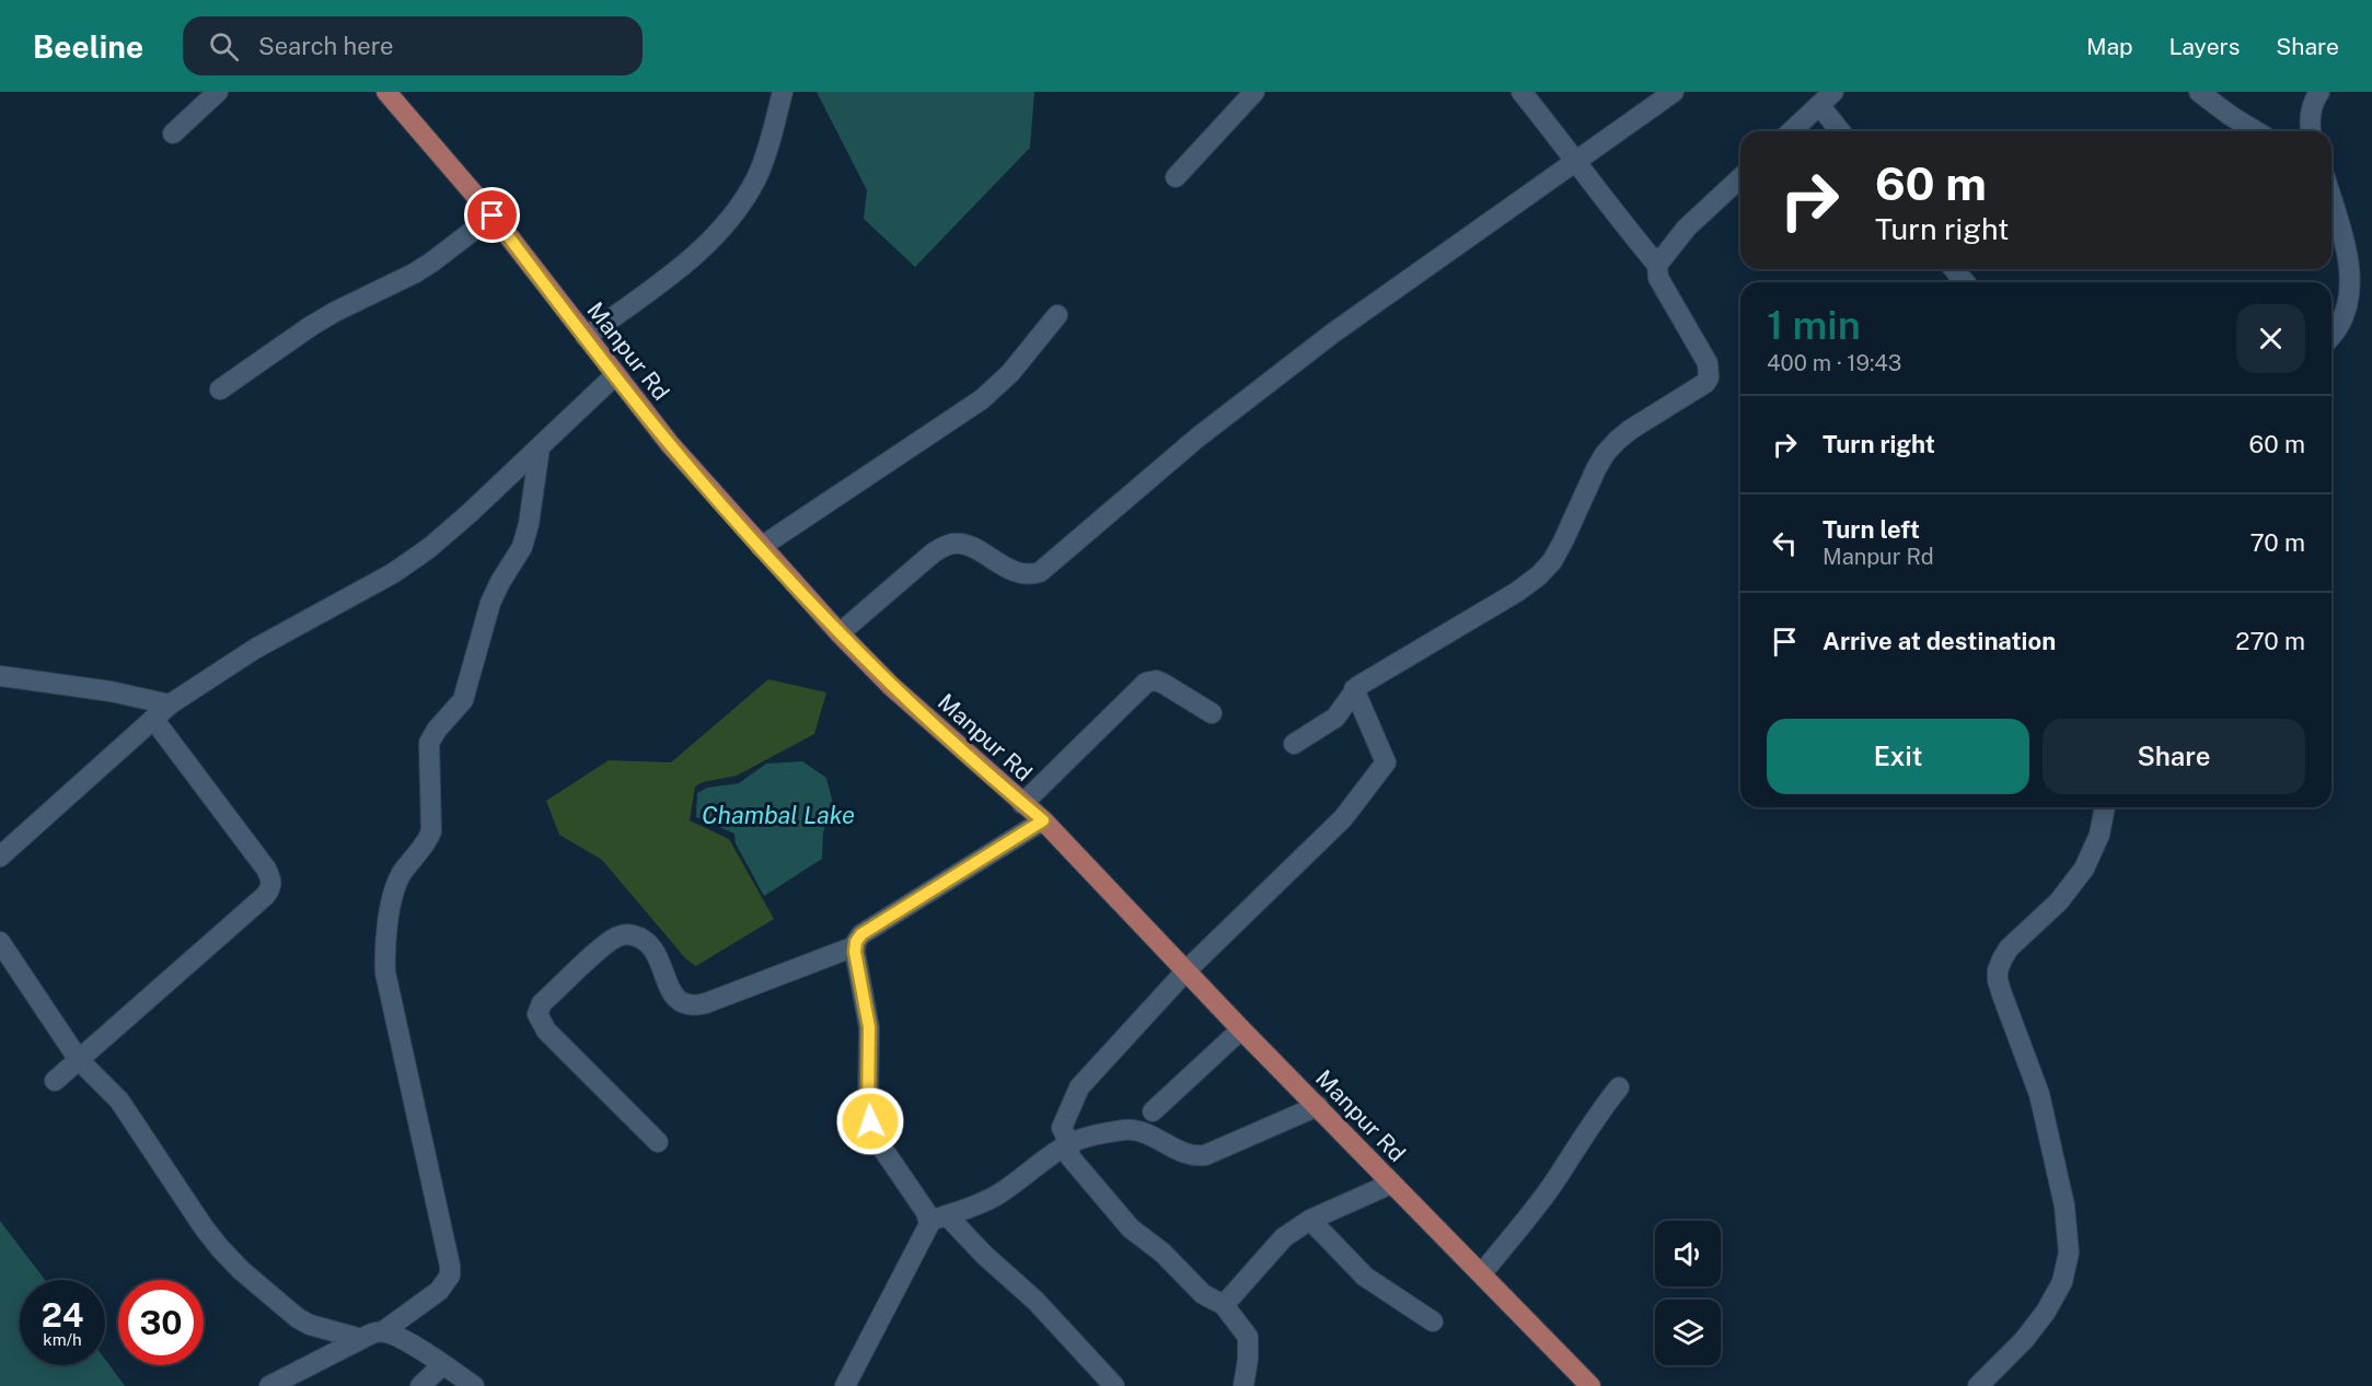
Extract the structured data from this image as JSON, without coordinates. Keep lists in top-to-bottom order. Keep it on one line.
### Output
{"streets":{"main road":["Manpur Rd"]},"water":["Chambal Lake"],"page":{"header":"Beeline","search":"Search here","nav":["Map","Layers","Share"],"turn":["60 m","Turn right"],"heading":["1 min","400 m · 19:43"],"list":[{"name":"Turn right","value":"60 m"},{"name":"Turn left","note":"Manpur Rd","value":"70 m"},{"name":"Arrive at destination","value":"270 m"}],"buttons":["Exit","Share"],"speed":"24 km/h","limit":"30"}}
